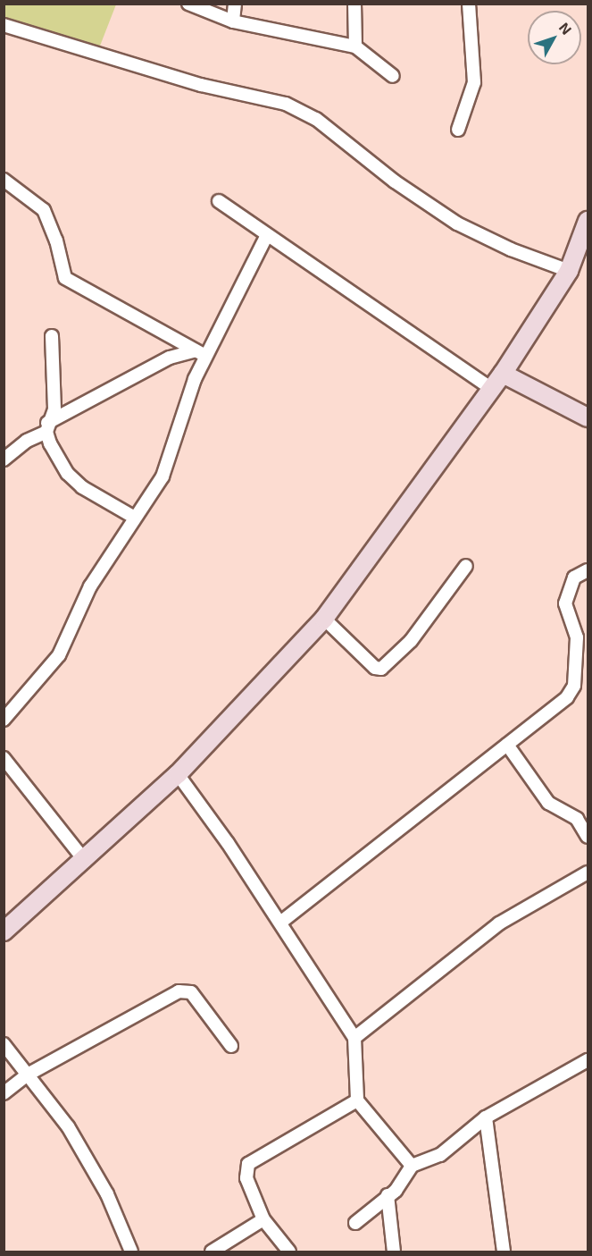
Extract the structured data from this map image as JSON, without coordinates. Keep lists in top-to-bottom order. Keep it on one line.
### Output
{"north":"top right"}
